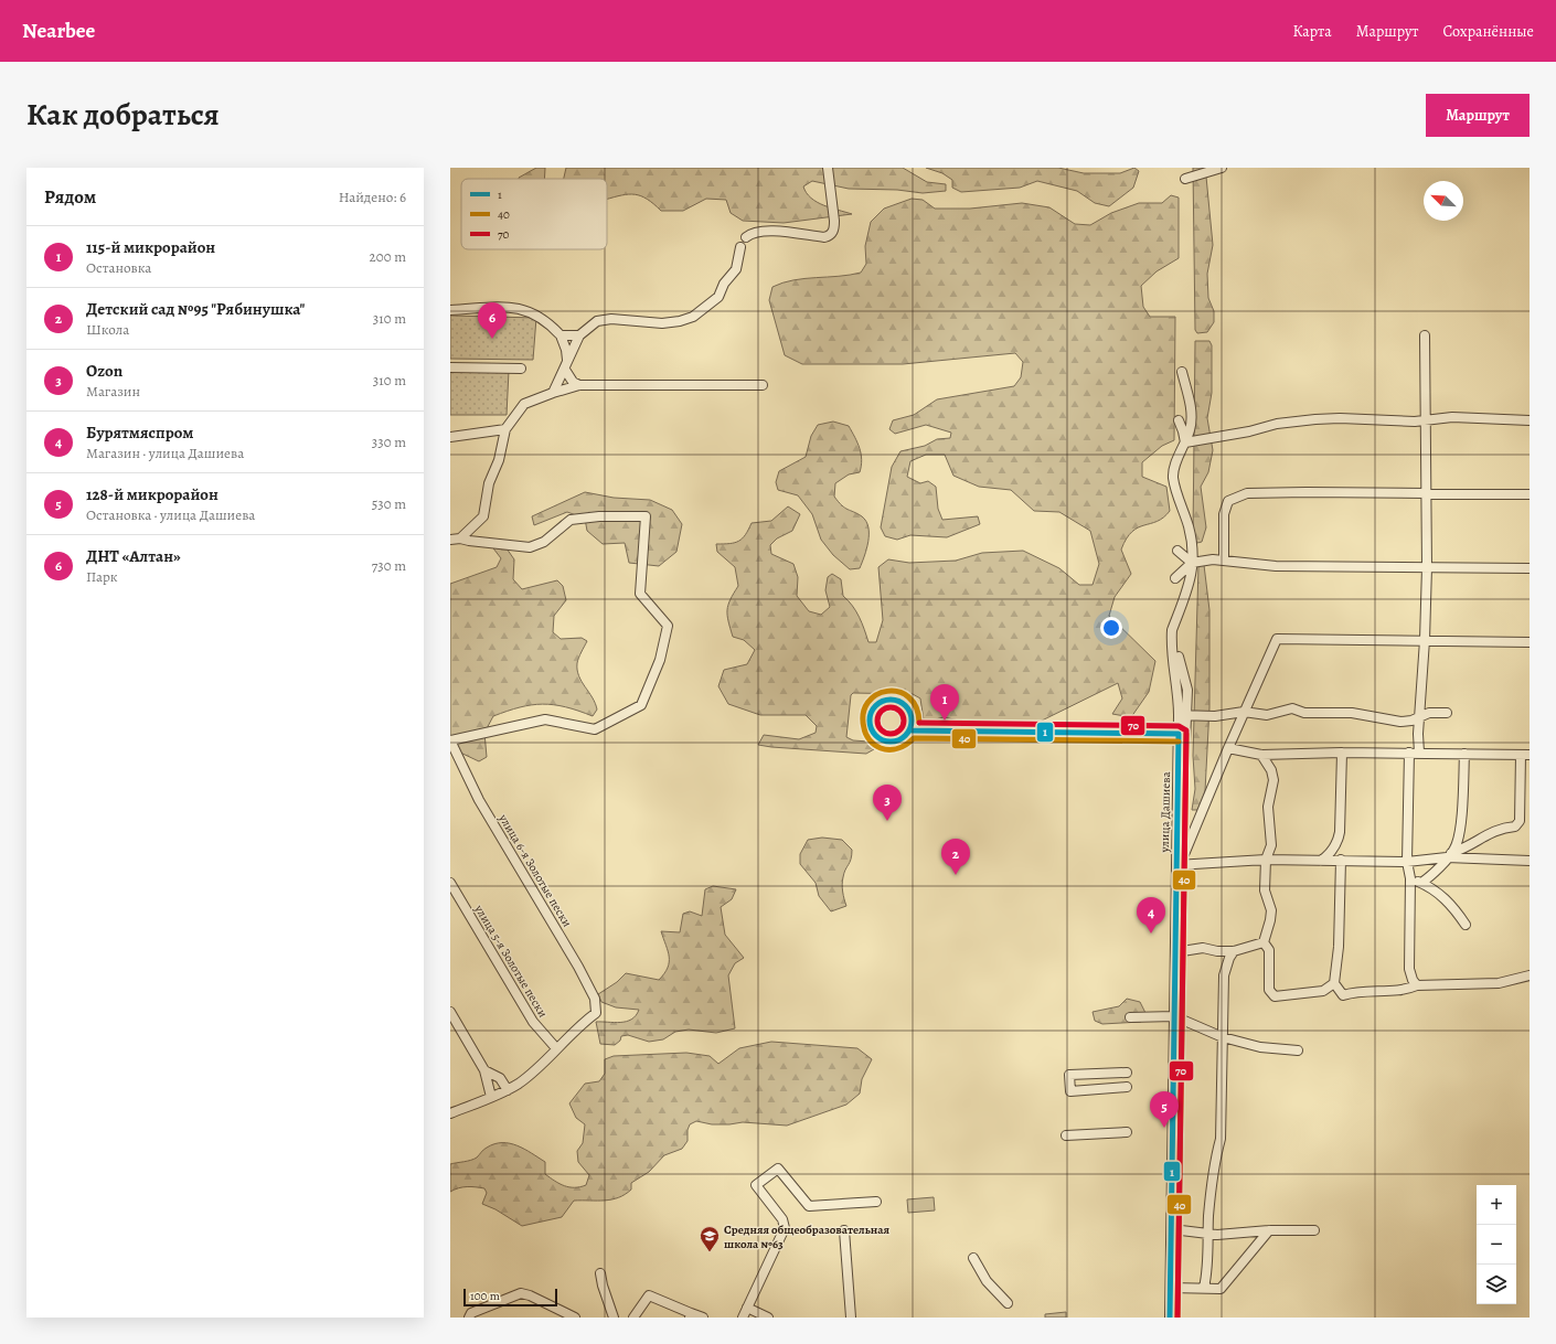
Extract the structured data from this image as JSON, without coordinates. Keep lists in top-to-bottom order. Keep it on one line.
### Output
{"streets":{"street":["улица Дашиева","улица 6-я Золотые пески","улица 5-я Золотые пески"]},"crossings":[["улица 6-я Золотые пески","улица 5-я Золотые пески"]],"places":{"school or university":["Средняя общеобразовательная школа №63"]},"lines":["transit line 40","transit line 1","transit line 70"],"legend":["1","40","70"],"scale_bar":"100 m","north":"top left","page":{"header":"Nearbee","nav":["Карта","Маршрут","Сохранённые"],"title":"Как добраться","buttons":"Маршрут","heading":["Рядом","Найдено: 6"],"list":[{"mark":"1","name":"115-й микрорайон","note":"Остановка","value":"200 m"},{"mark":"2","name":"Детский сад №95 \"Рябинушка\"","note":"Школа","value":"310 m"},{"mark":"3","name":"Ozon","note":"Магазин","value":"310 m"},{"mark":"4","name":"Бурятмяспром","note":"Магазин · улица Дашиева","value":"330 m"},{"mark":"5","name":"128-й микрорайон","note":"Остановка · улица Дашиева","value":"530 m"},{"mark":"6","name":"ДНТ «Алтан»","note":"Парк","value":"730 m"}],"pins":["6","1","3","2","4","5"],"map_buttons":["+","−"],"scale":"100 m"}}
